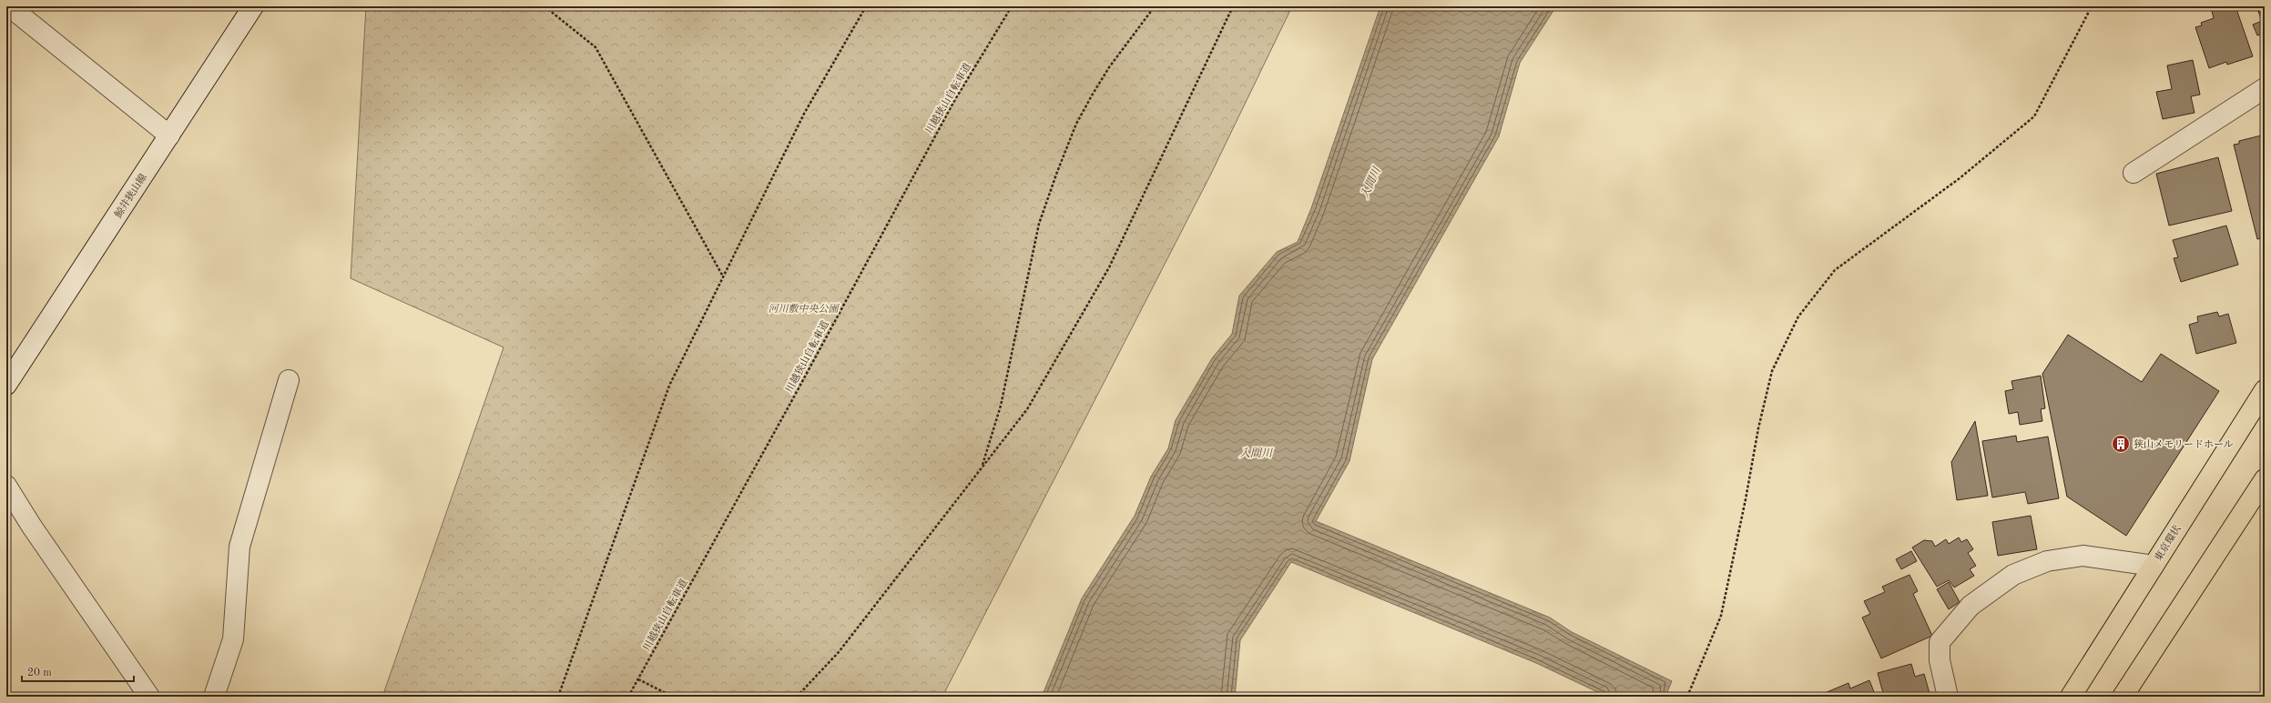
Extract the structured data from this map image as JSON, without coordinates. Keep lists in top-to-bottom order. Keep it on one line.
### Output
{"streets":{"highway":["東京環状"],"street":["鯨井狭山線"],"path":["川越狭山自転車道"]},"water":["入間川"],"parks":["河川敷中央公園"],"places":{"building":["狭山メモリードホール"]},"scale_bar":"20 m"}
